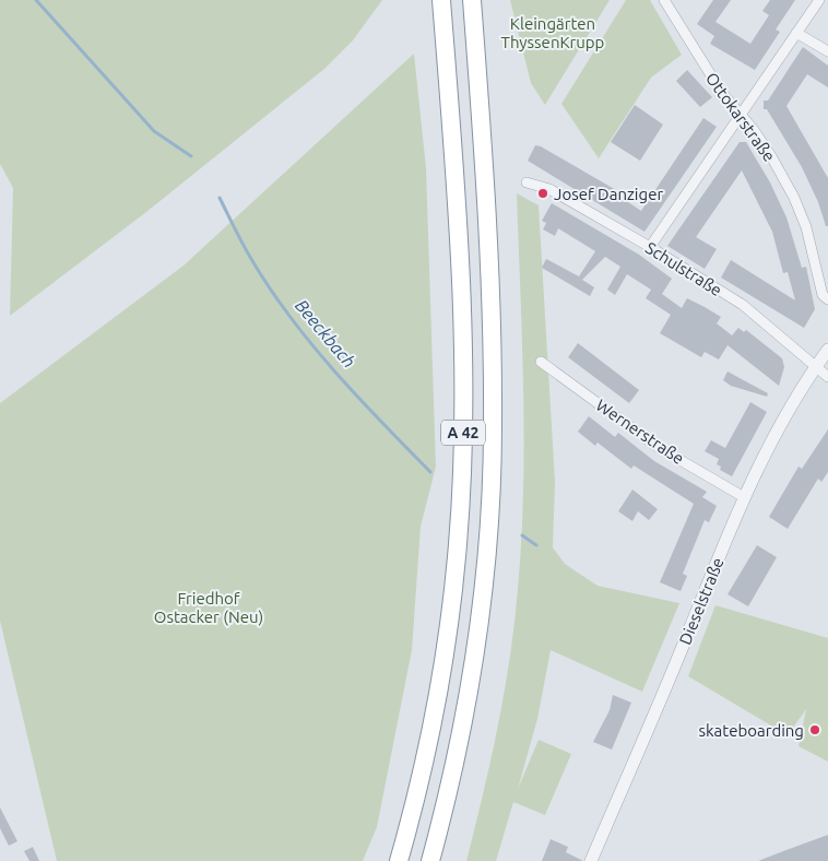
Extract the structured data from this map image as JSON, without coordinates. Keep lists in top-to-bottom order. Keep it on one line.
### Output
{"streets":{"highway":["A 42"],"street":["Ottokarstraße","Schulstraße","Wernerstraße","Dieselstraße"]},"crossings":[["Schulstraße","Dieselstraße"],["Wernerstraße","Dieselstraße"]],"water":["Beeckbach"],"parks":["Kleingärten ThyssenKrupp","Friedhof Ostacker (Neu)"],"places":["Josef Danziger","skateboarding"]}
